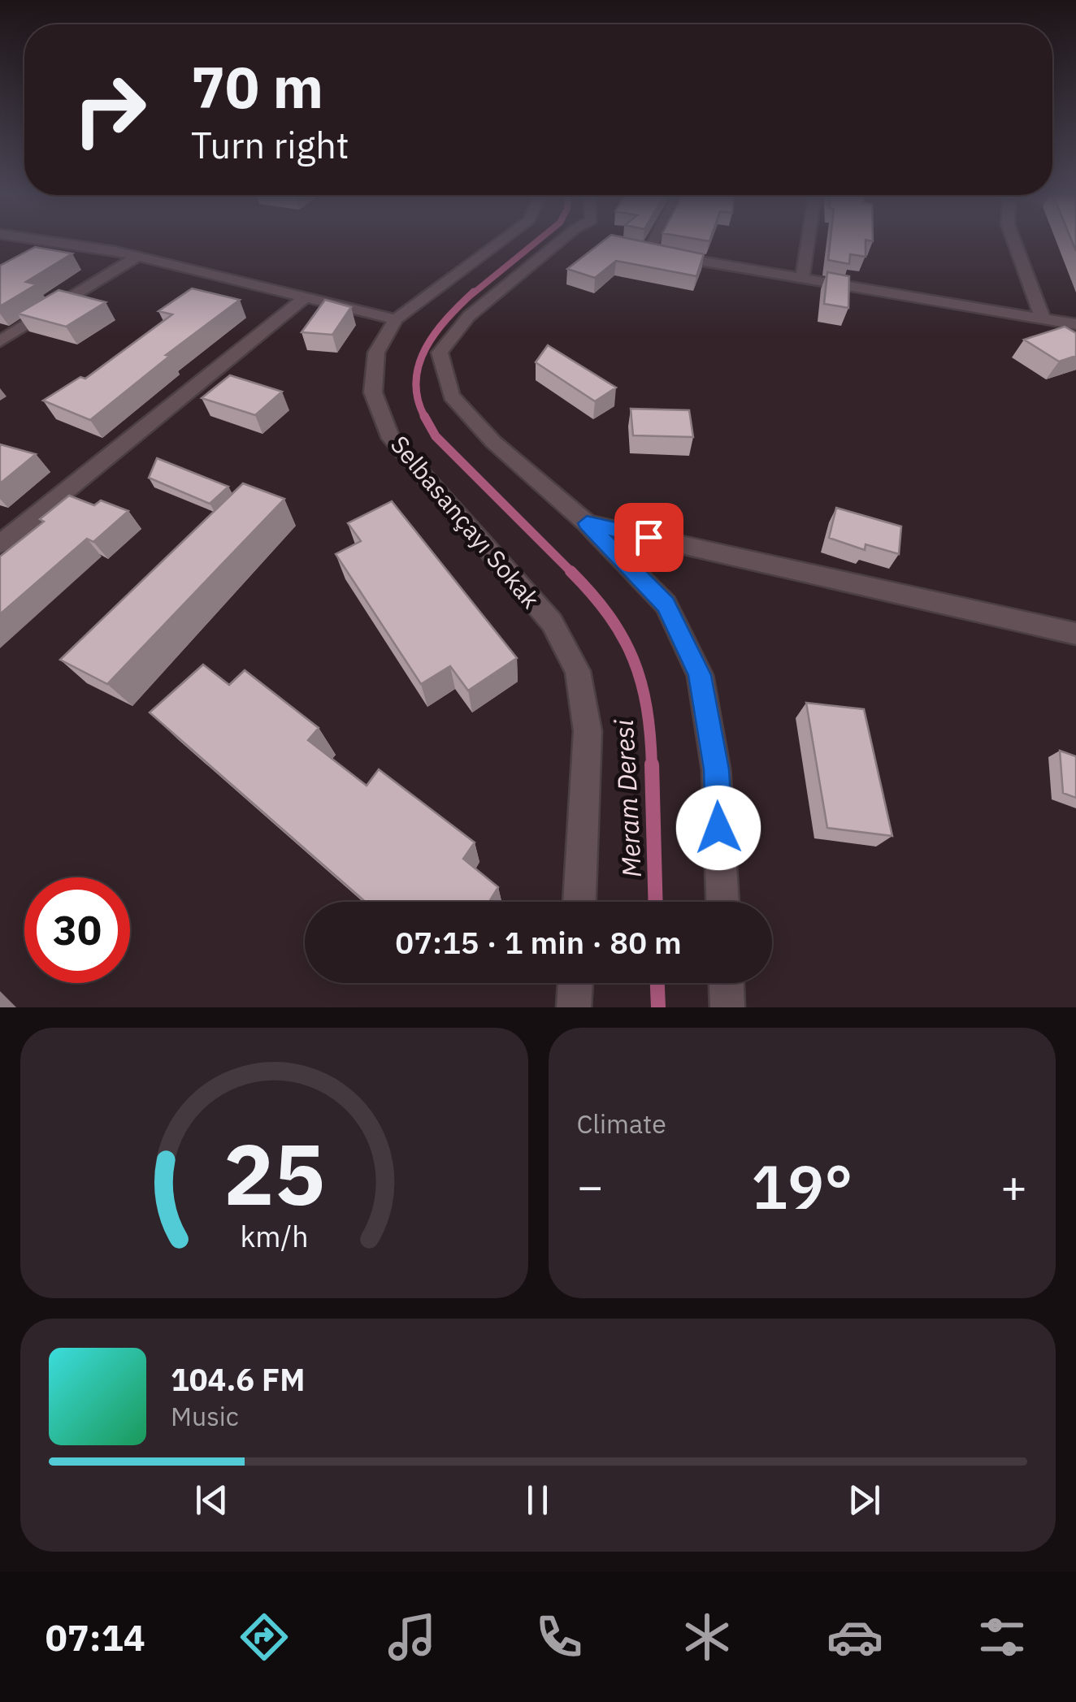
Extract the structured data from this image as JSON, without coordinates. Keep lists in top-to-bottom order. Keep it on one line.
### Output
{"streets":{"street":["Selbasançayı Sokak"]},"water":["Meram Deresi"],"page":{"turn":["70 m","Turn right"],"limit":"30","trip":"07:15 · 1 min · 80 m","tile":"Climate","heat":["−","19°","+"],"song":["104.6 FM","Music"],"tabs":"07:14","gauge":["25","km/h"]}}
